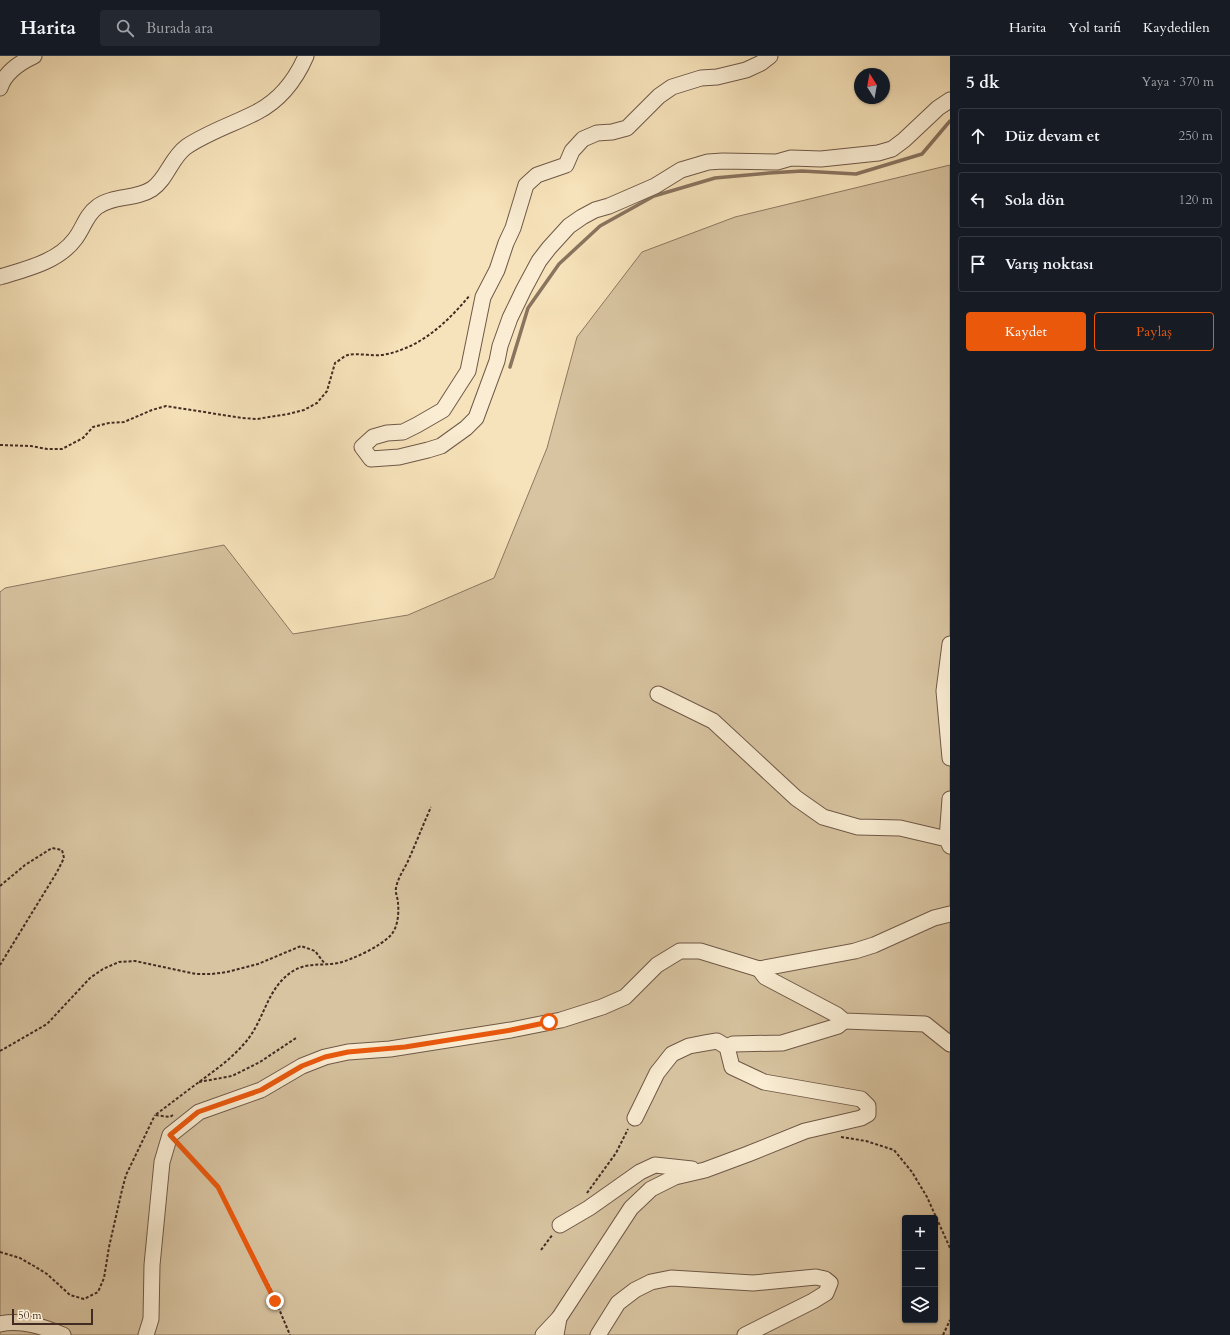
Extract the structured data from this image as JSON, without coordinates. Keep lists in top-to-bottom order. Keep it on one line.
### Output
{"scale_bar":"50 m","north":"top","page":{"header":"Harita","search":"Burada ara","nav":["Harita","Yol tarifi","Kaydedilen"],"heading":["5 dk","Yaya · 370 m"],"list":[["Düz devam et","250 m"],["Sola dön","120 m"],"Varış noktası"],"buttons":["Kaydet","Paylaş"],"map_buttons":["+","−"],"scale":"50 m"}}
